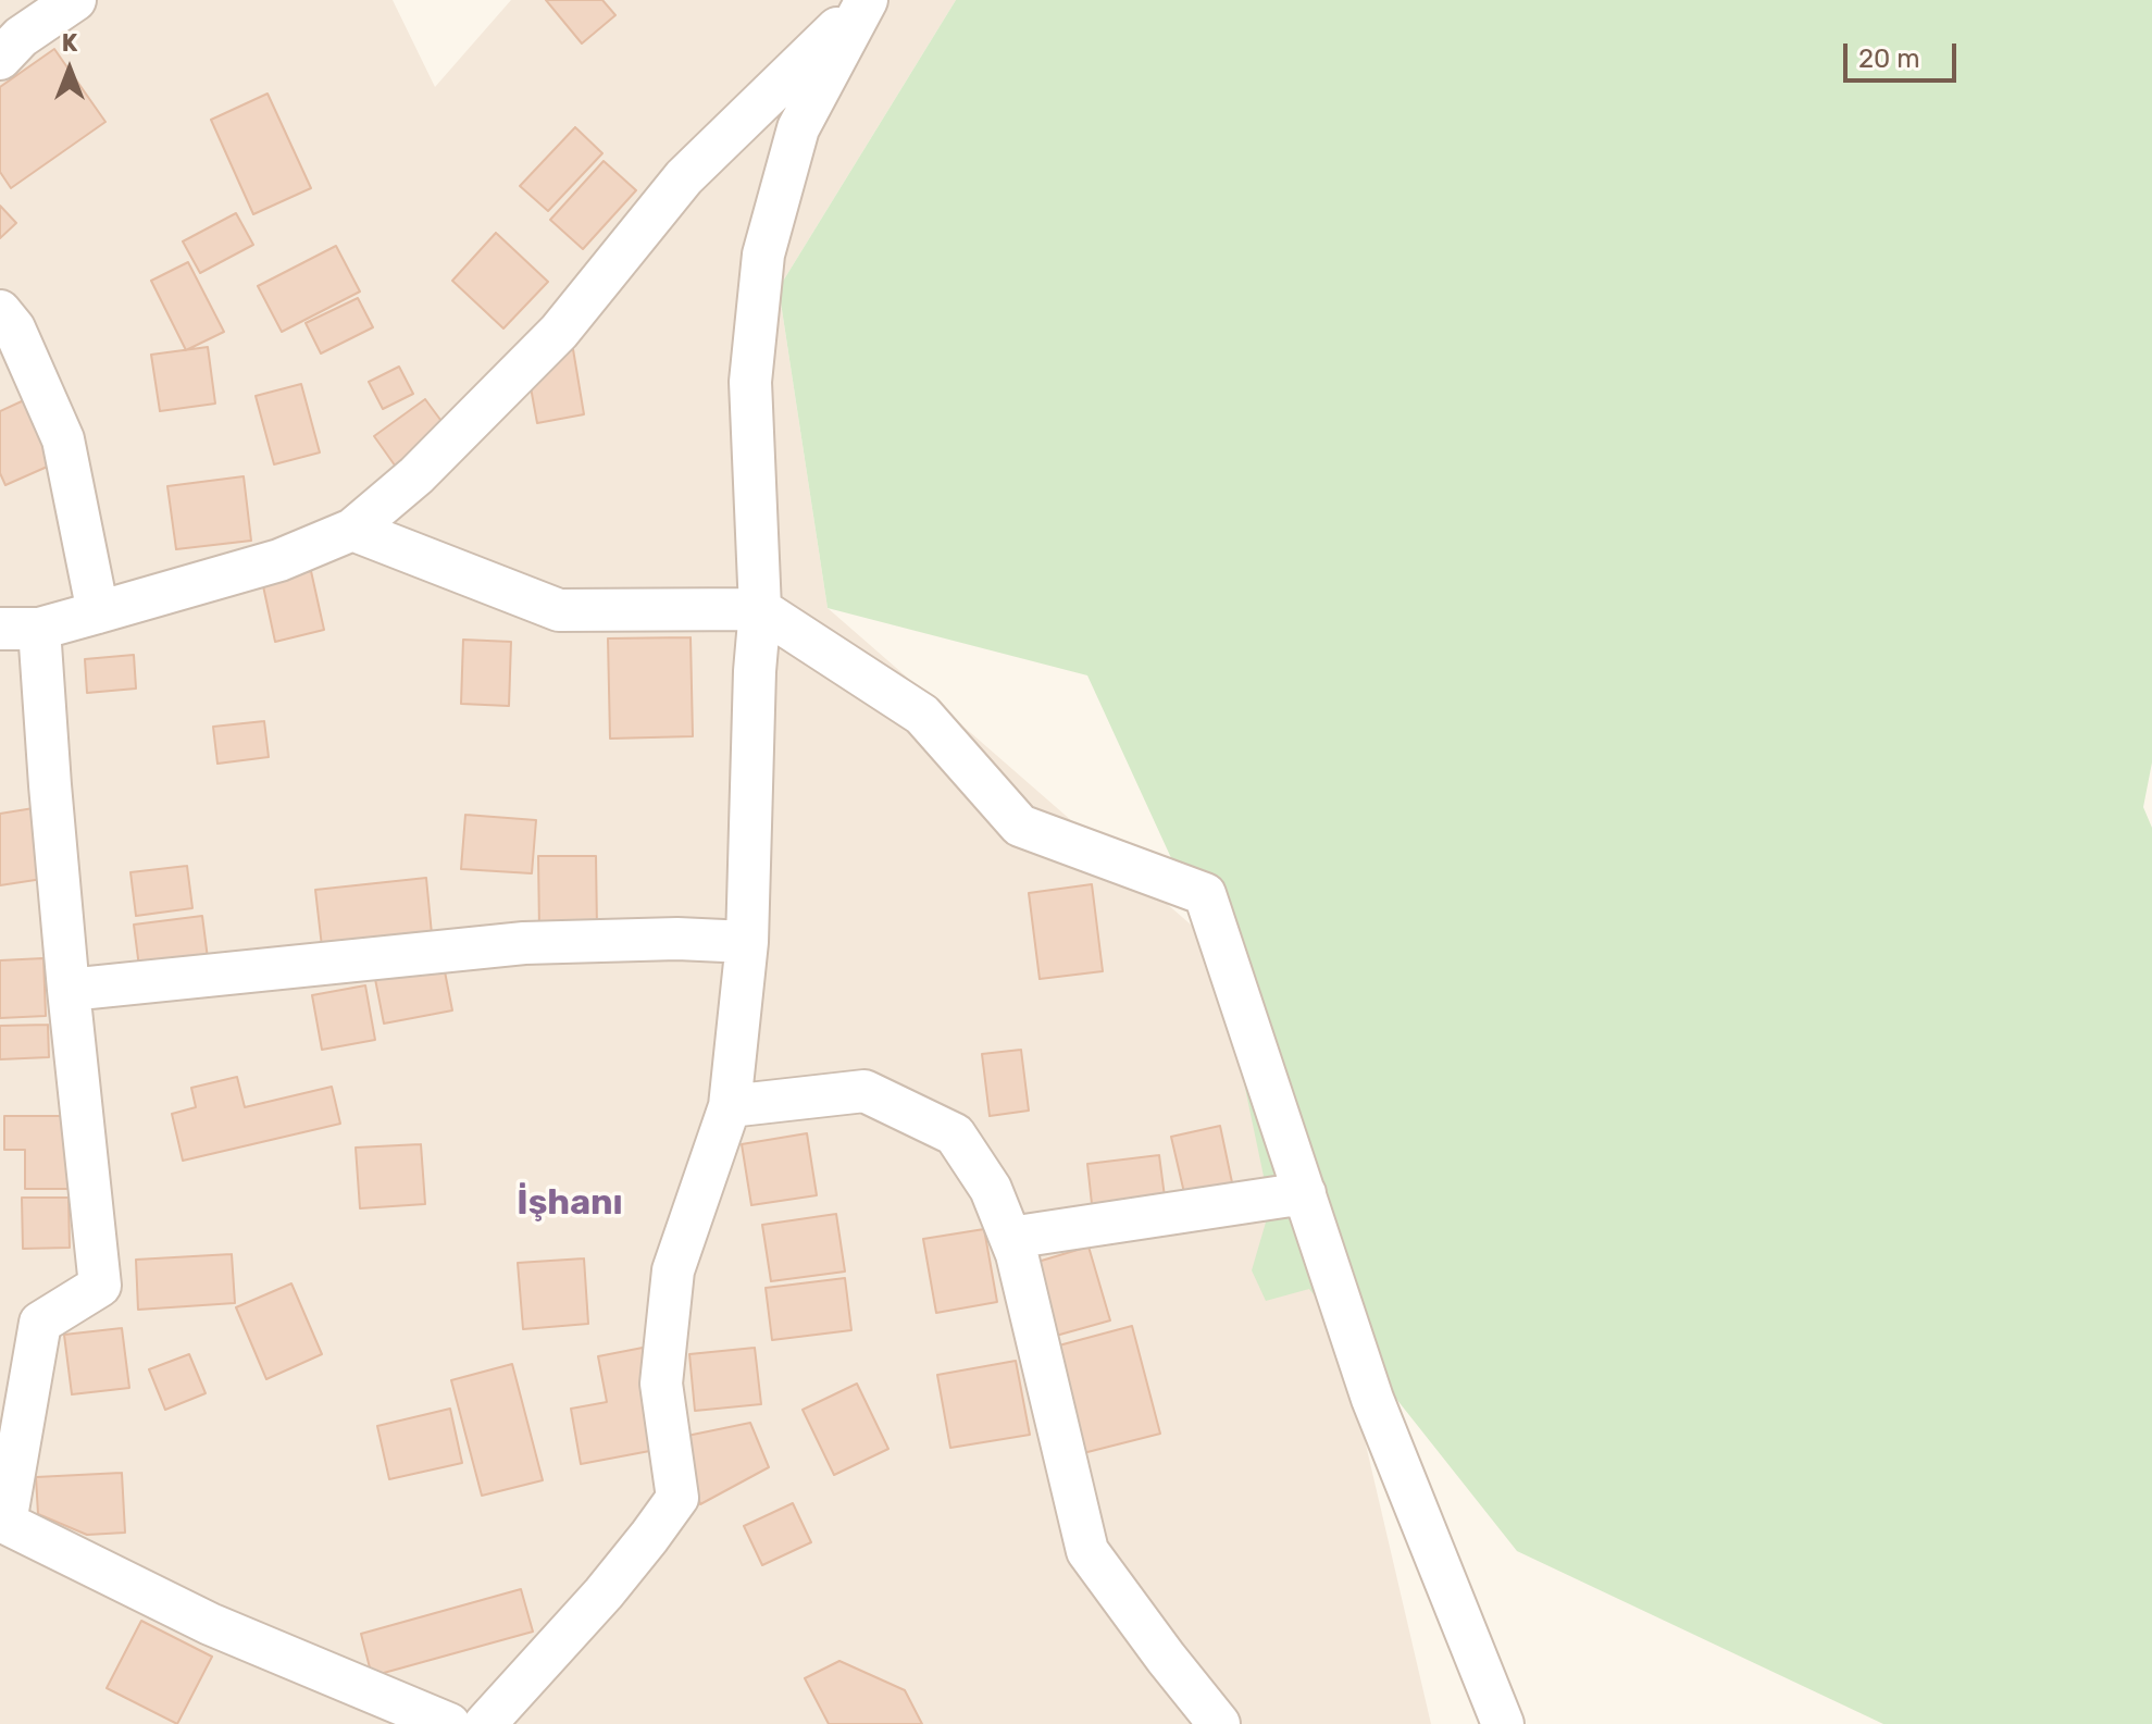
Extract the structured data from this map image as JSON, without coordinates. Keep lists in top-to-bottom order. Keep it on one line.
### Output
{"districts":["İşhanı"],"scale_bar":"20 m","north":"top"}
